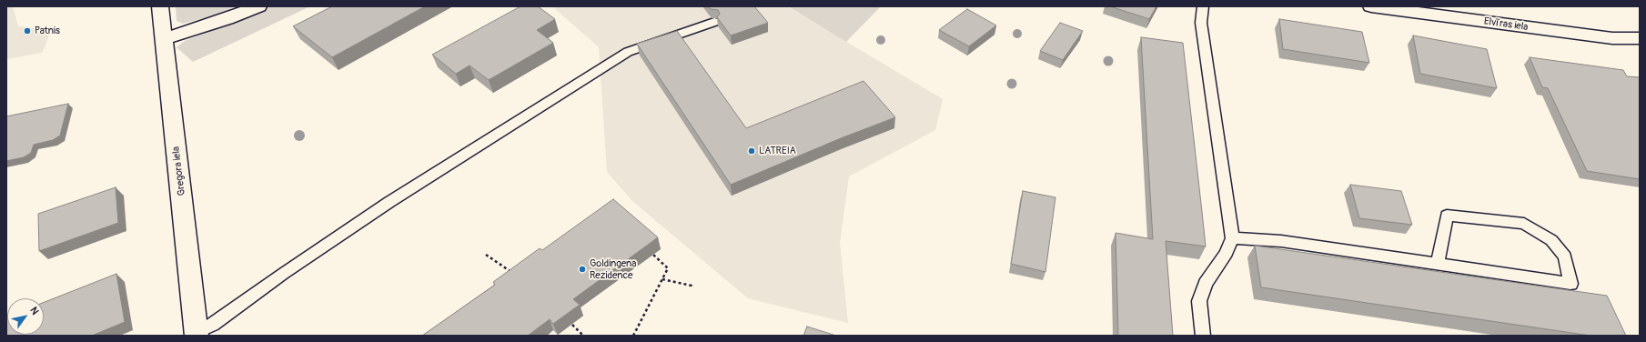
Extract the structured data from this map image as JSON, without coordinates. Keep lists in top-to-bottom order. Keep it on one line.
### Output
{"streets":{"street":["Elvīras iela","Gregora iela"]},"places":["Patnis","LATREIA","Goldingena Rezidence"],"north":"top right"}
